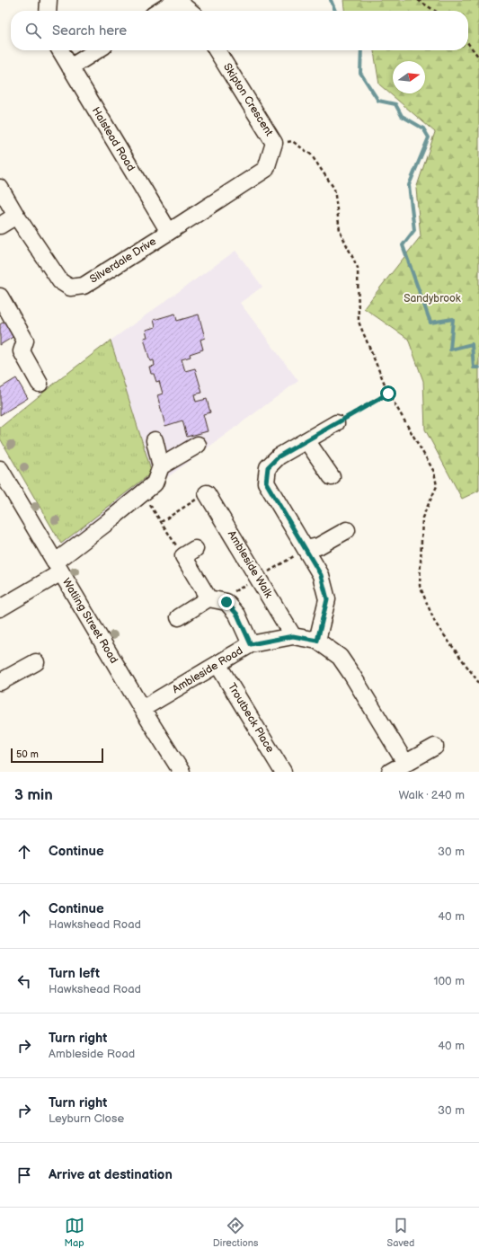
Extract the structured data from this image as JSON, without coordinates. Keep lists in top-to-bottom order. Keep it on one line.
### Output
{"streets":{"street":["Skipton Crescent","Halstead Road","Silverdale Drive","Ambleside Walk","Watling Street Road","Ambleside Road","Troutbeck Place"]},"crossings":[["Skipton Crescent","Halstead Road"],["Skipton Crescent","Silverdale Drive"],["Halstead Road","Silverdale Drive"],["Ambleside Walk","Ambleside Road"],["Watling Street Road","Ambleside Road"],["Ambleside Road","Troutbeck Place"]],"parks":["Sandybrook"],"scale_bar":"50 m","north":"right","page":{"search":"Search here","scale":"50 m","heading":["3 min","Walk · 240 m"],"list":[["Continue","30 m"],["Continue","Hawkshead Road","40 m"],["Turn left","Hawkshead Road","100 m"],["Turn right","Ambleside Road","40 m"],["Turn right","Leyburn Close","30 m"],"Arrive at destination"],"nav":["Map","Directions","Saved"]}}
